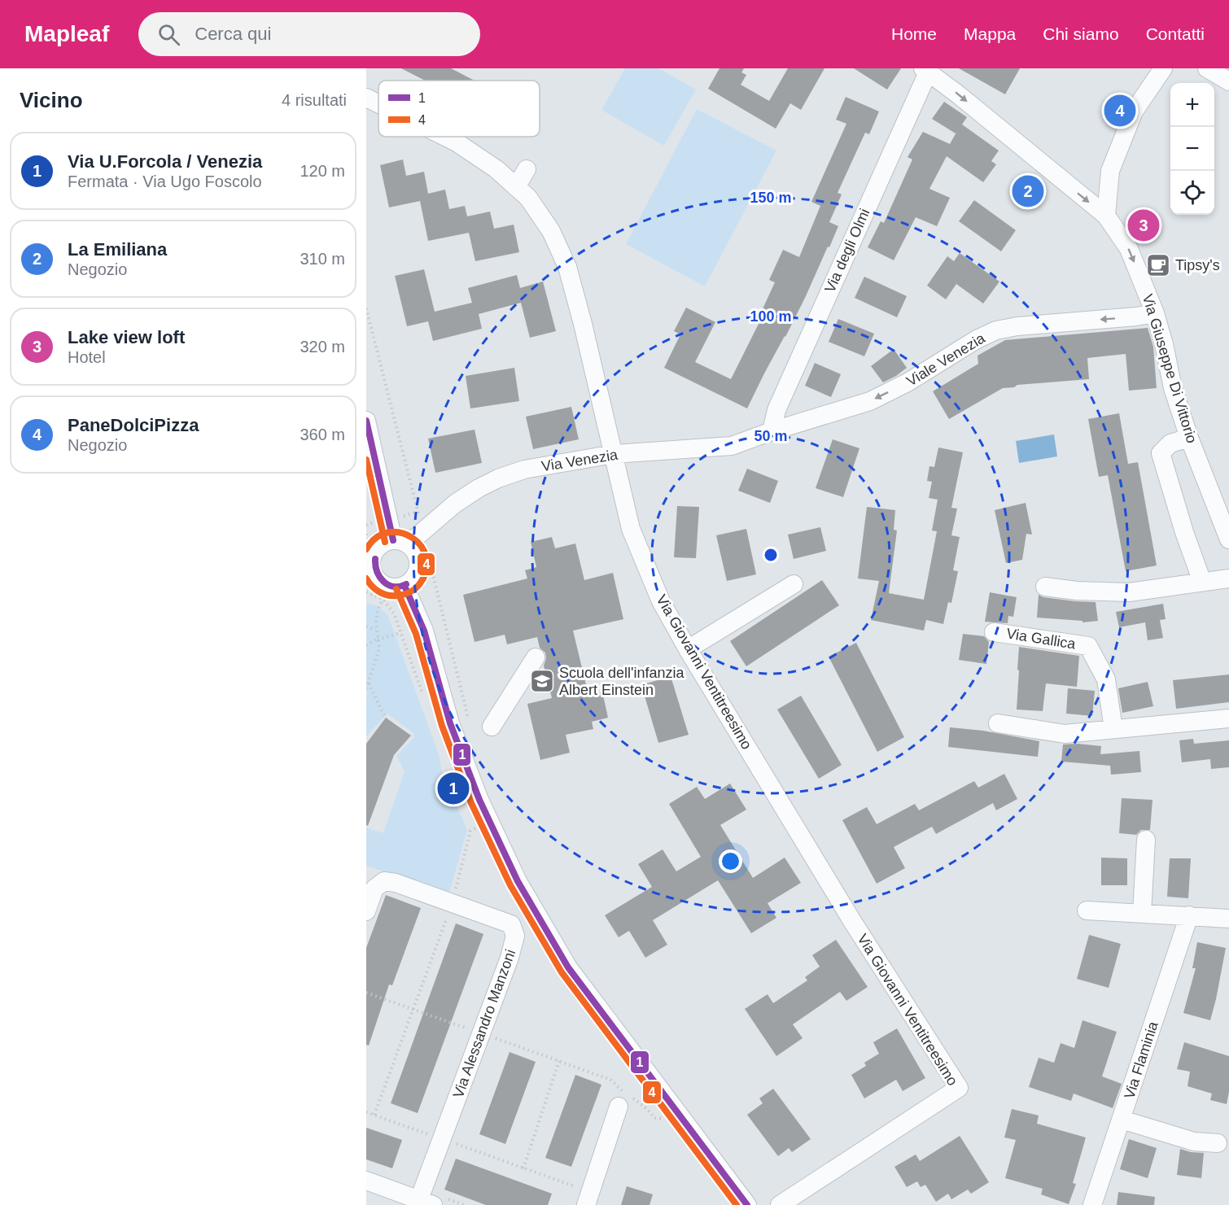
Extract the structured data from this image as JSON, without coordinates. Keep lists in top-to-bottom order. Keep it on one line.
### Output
{"streets":{"street":["Via degli Olmi","Viale Venezia","Via Giuseppe Di Vittorio","Via Venezia","Via Gallica","Via Giovanni Ventitreesimo","Via Alessandro Manzoni","Via Flaminia"]},"crossings":[["Via degli Olmi","Viale Venezia"],["Via degli Olmi","Via Giuseppe Di Vittorio"],["Via degli Olmi","Via Venezia"],["Viale Venezia","Via Giuseppe Di Vittorio"],["Viale Venezia","Via Venezia"],["Via Venezia","Via Giovanni Ventitreesimo"]],"one_way":["Viale Venezia","Via Giuseppe Di Vittorio"],"places":{"cafe":["Tipsy's"],"school or university":["Scuola dell'infanzia Albert Einstein"]},"lines":["transit line 1","transit line 4"],"legend":["1","4"],"page":{"header":"Mapleaf","search":"Cerca qui","nav":["Home","Mappa","Chi siamo","Contatti"],"heading":["Vicino","4 risultati"],"map_buttons":["+","−"],"pins":["4","2","3","1"],"list":[{"mark":"1","name":"Via U.Forcola / Venezia","note":"Fermata · Via Ugo Foscolo","value":"120 m"},{"mark":"2","name":"La Emiliana","note":"Negozio","value":"310 m"},{"mark":"3","name":"Lake view loft","note":"Hotel","value":"320 m"},{"mark":"4","name":"PaneDolciPizza","note":"Negozio","value":"360 m"}]},"rings":["150 m","100 m","50 m"]}
